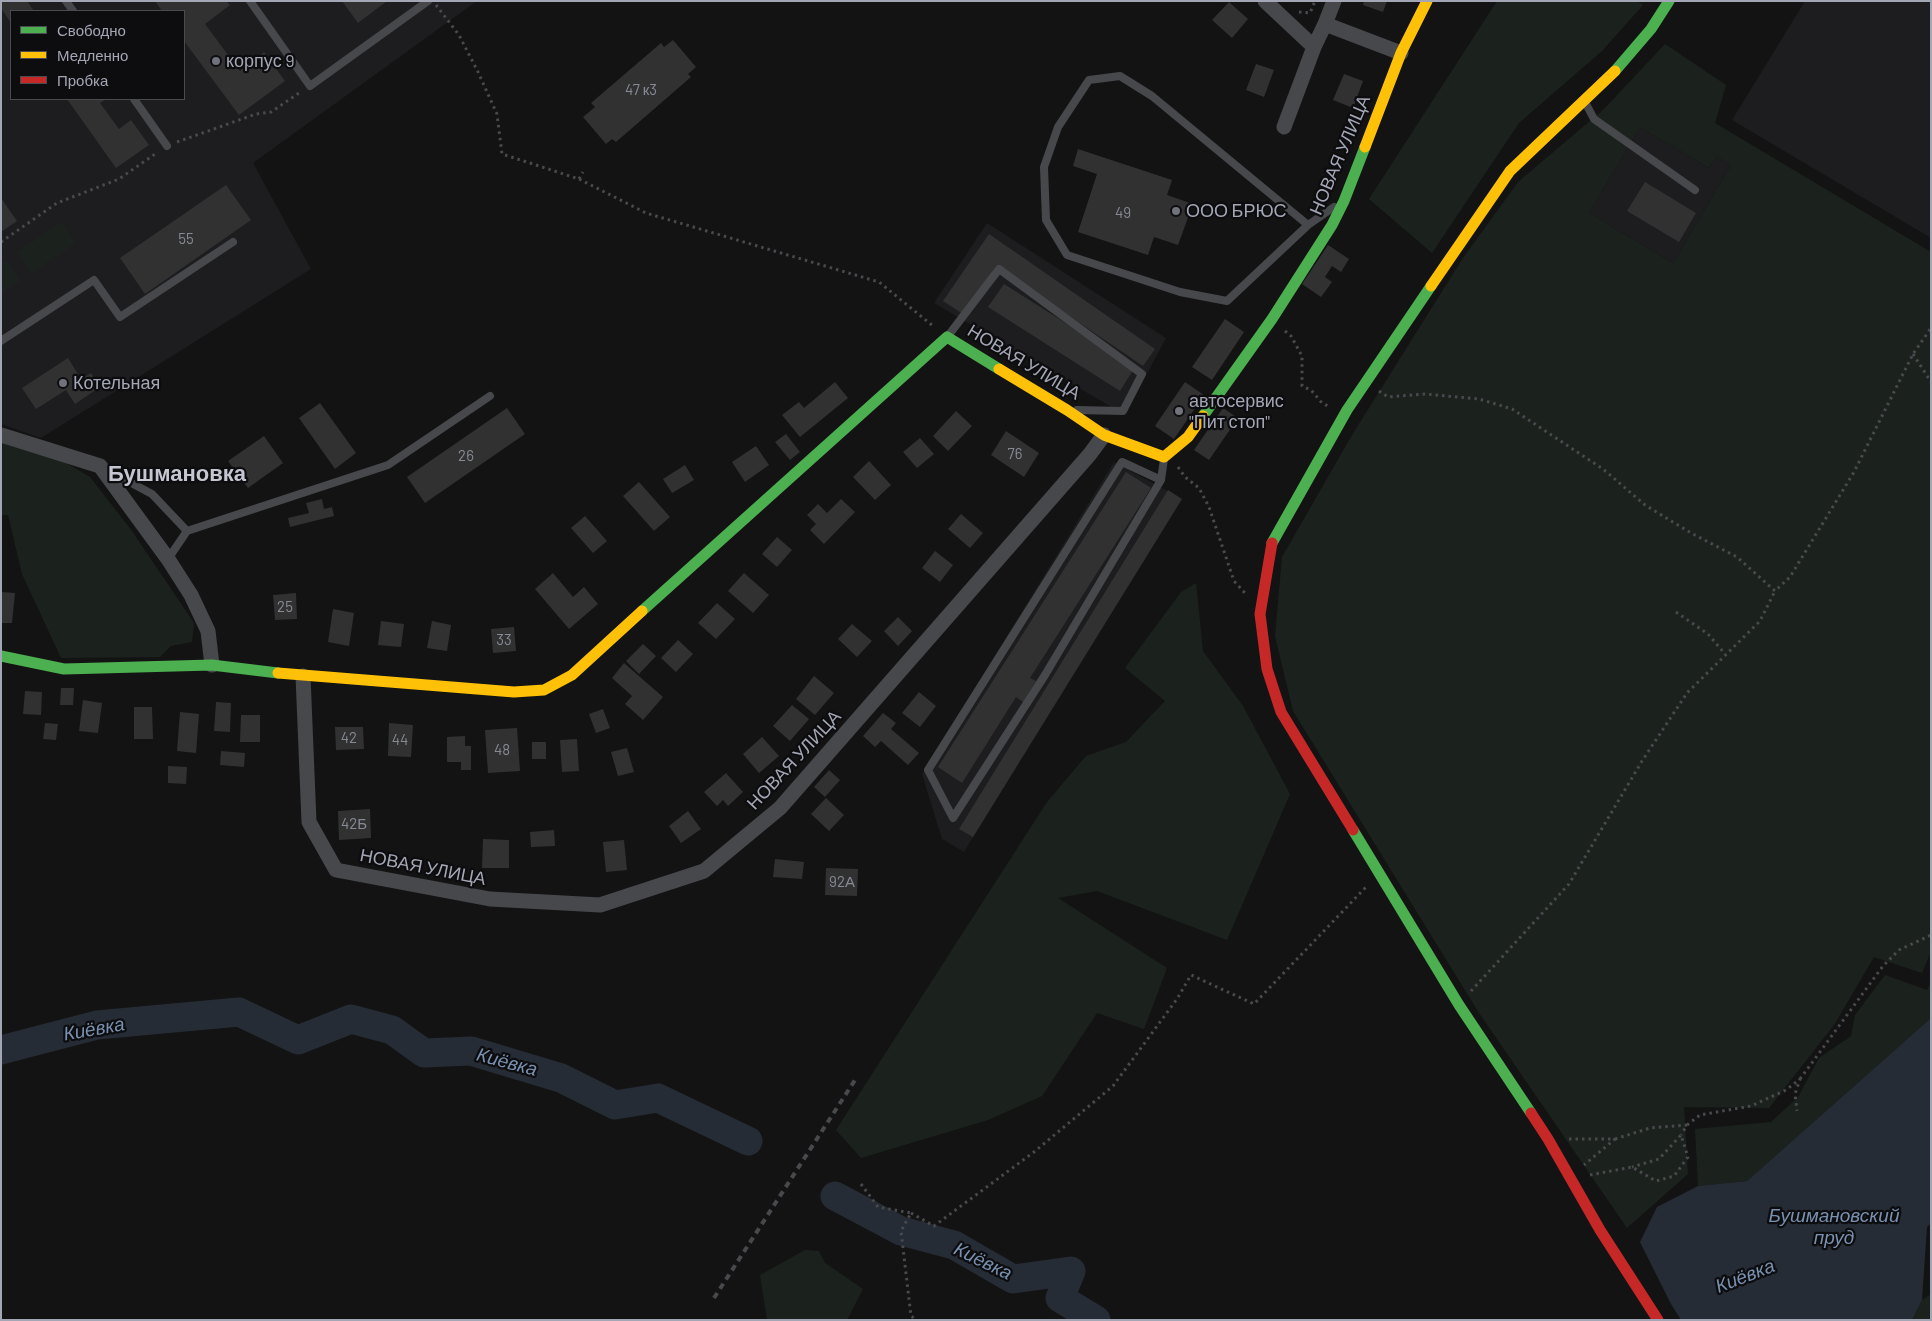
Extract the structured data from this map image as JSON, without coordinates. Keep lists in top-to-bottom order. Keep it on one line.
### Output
{"streets":{"street":["НОВАЯ УЛИЦА"]},"districts":["Бушмановка"],"water":["Киёвка","Бушмановский пруд"],"places":["корпус 9","ООО БРЮС","Котельная","автосервис \"Пит стоп\""],"house_numbers":["47 к3","49","55","76","26","25","33","42","44","48","42Б","92А"],"legend":["Свободно","Медленно","Пробка"]}
